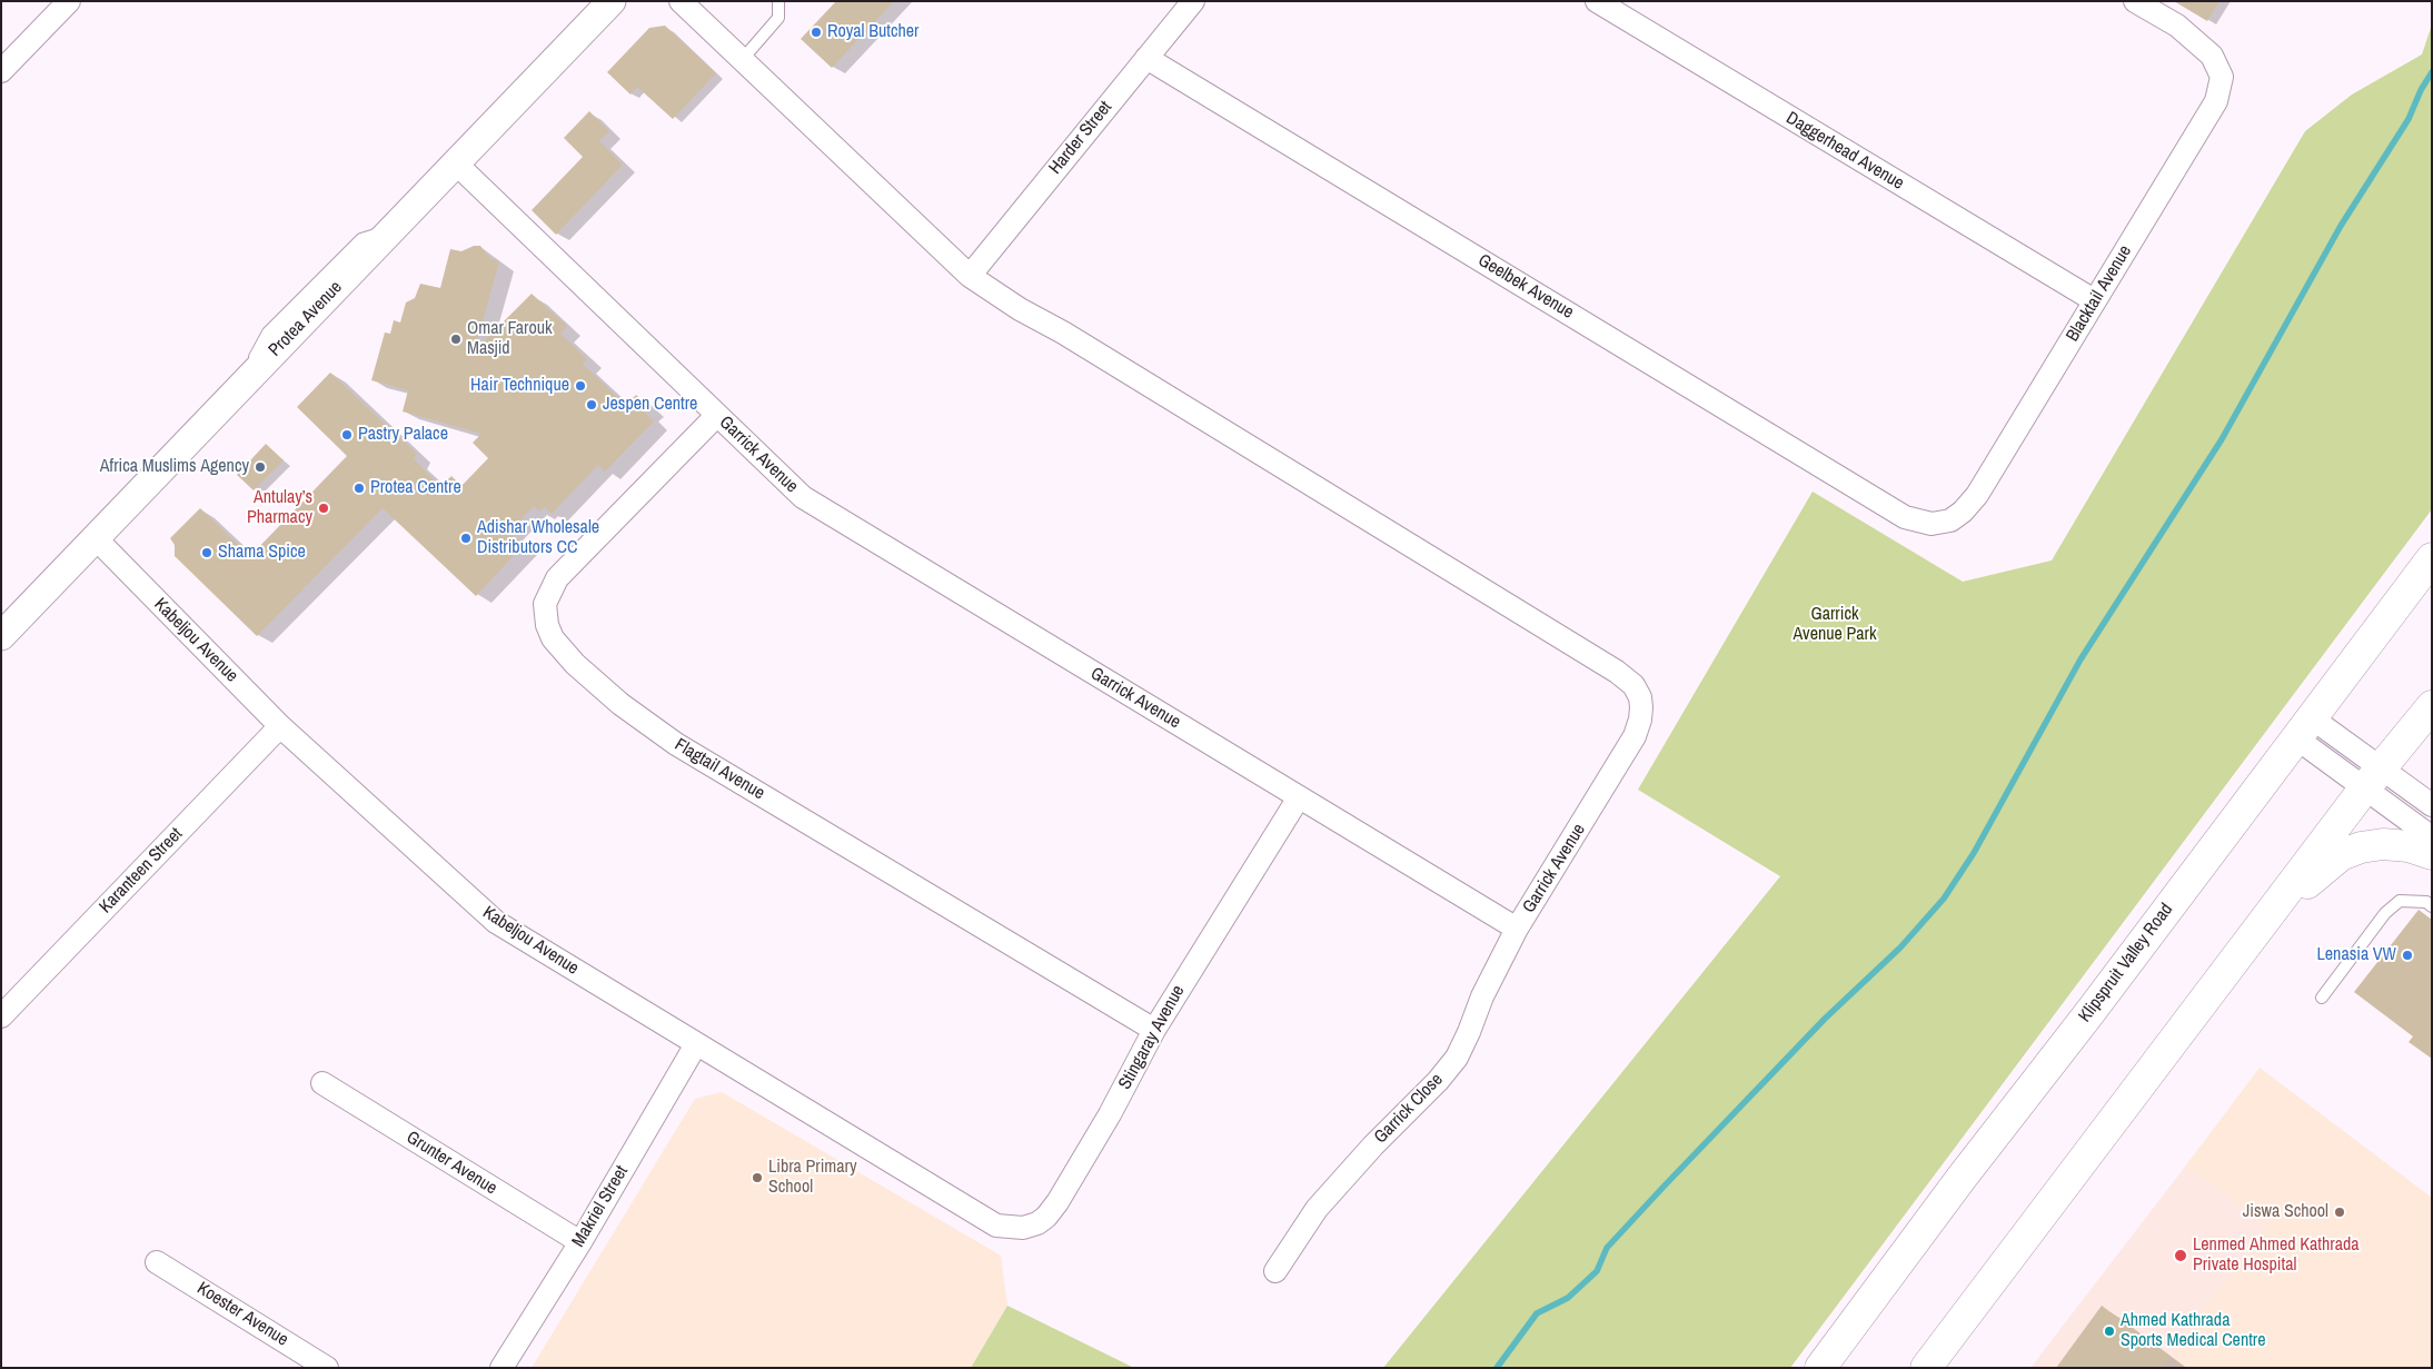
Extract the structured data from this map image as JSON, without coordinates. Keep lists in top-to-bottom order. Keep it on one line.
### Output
{"streets":{"main road":["Klipspruit Valley Road"],"street":["Harder Street","Daggerhead Avenue","Geelbek Avenue","Blacktail Avenue","Protea Avenue","Garrick Avenue","Kabeljou Avenue","Flagtail Avenue","Karanteen Street","Stingaray Avenue","Garrick Close","Grunter Avenue","Makriel Street","Koester Avenue"]},"crossings":[["Harder Street","Geelbek Avenue"],["Harder Street","Garrick Avenue"],["Daggerhead Avenue","Blacktail Avenue"],["Geelbek Avenue","Blacktail Avenue"],["Protea Avenue","Garrick Avenue"],["Protea Avenue","Kabeljou Avenue"],["Garrick Avenue","Flagtail Avenue"],["Garrick Avenue","Stingaray Avenue"],["Garrick Avenue","Garrick Close"],["Kabeljou Avenue","Karanteen Street"],["Kabeljou Avenue","Stingaray Avenue"],["Kabeljou Avenue","Makriel Street"],["Flagtail Avenue","Stingaray Avenue"],["Grunter Avenue","Makriel Street"]],"parks":["Garrick Avenue Park"],"places":["Royal Butcher","Omar Farouk Masjid","Hair Technique","Jespen Centre","Pastry Palace","Africa Muslims Agency","Protea Centre","Antulay’s Pharmacy","Adishar Wholesale Distributors CC","Shama Spice","Lenasia VW","Libra Primary School","Jiswa School","Lenmed Ahmed Kathrada Private Hospital","Ahmed Kathrada Sports Medical Centre"]}
